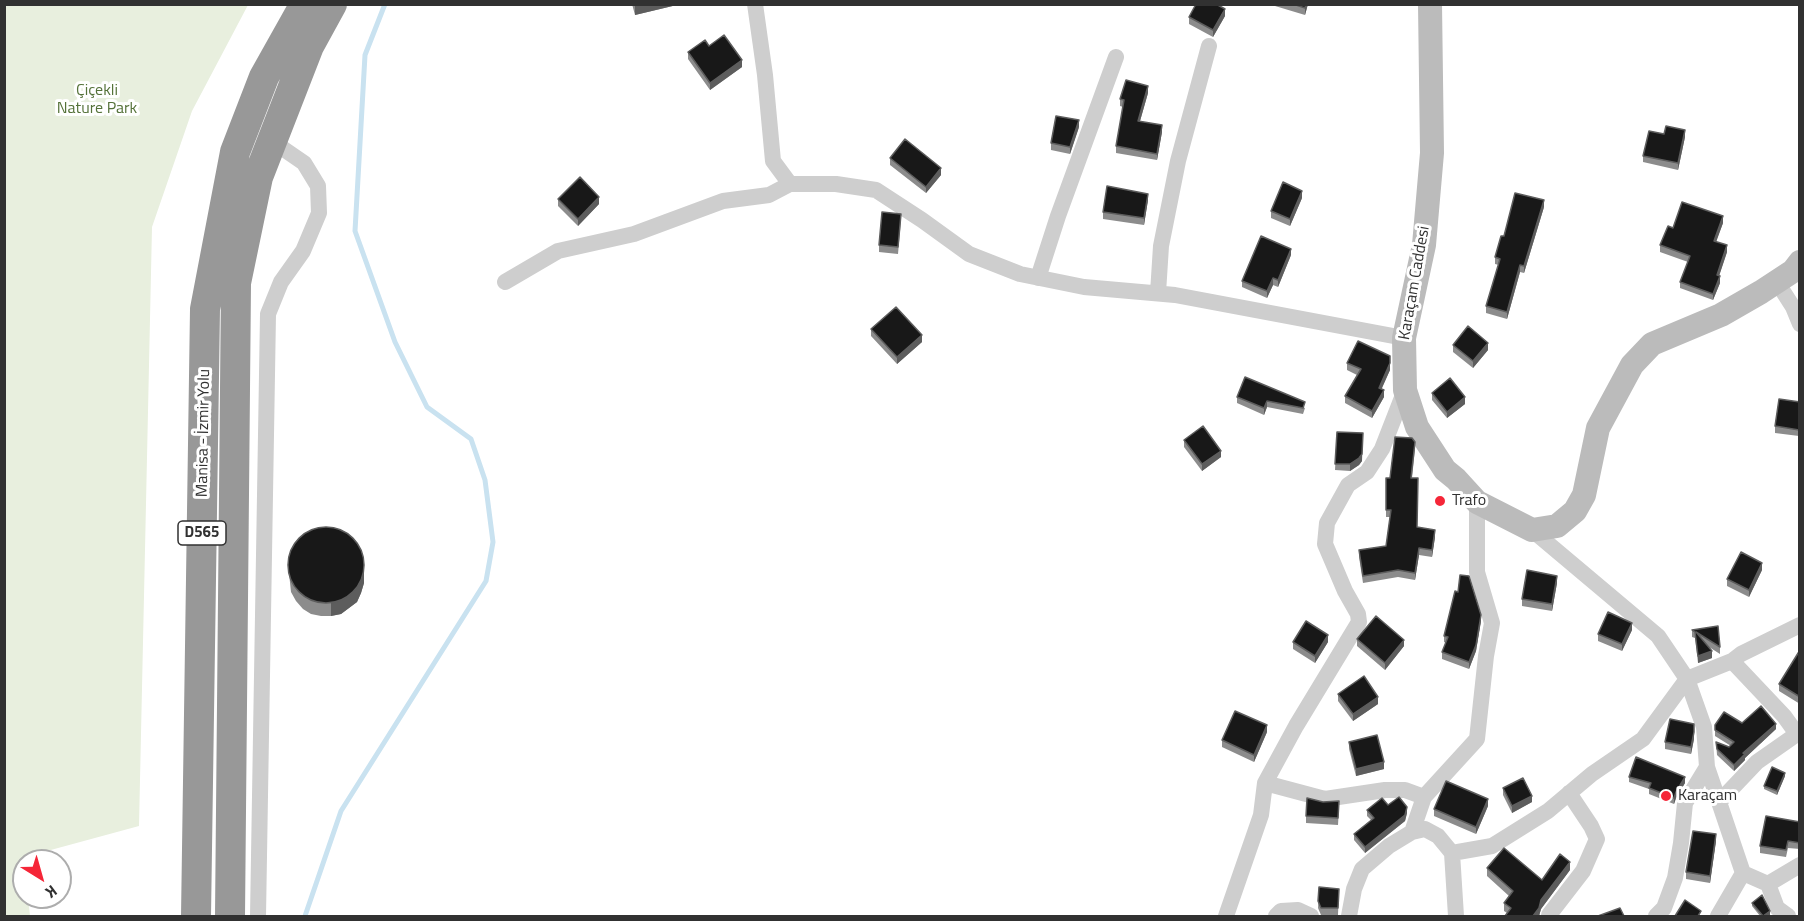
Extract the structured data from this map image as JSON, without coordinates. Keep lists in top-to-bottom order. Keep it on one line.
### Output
{"streets":{"highway":["Manisa - İzmir Yolu","D565"],"street":["Karaçam Caddesi"]},"parks":["Çiçekli Nature Park"],"places":["Trafo","Karaçam"],"north":"bottom right"}
